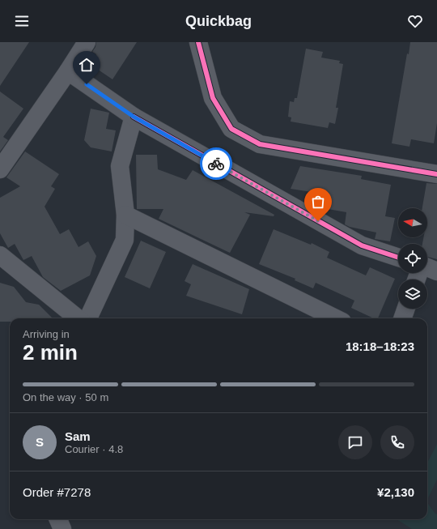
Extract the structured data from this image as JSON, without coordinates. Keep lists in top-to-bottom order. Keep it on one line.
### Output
{"north":"left","page":{"header":"Quickbag","heading":["2 min","Arriving in","18:18–18:23"],"panel":["Sam","Courier · 4.8","Order #7278","¥2,130"],"bar":"On the way · 50 m","round":"S"}}
